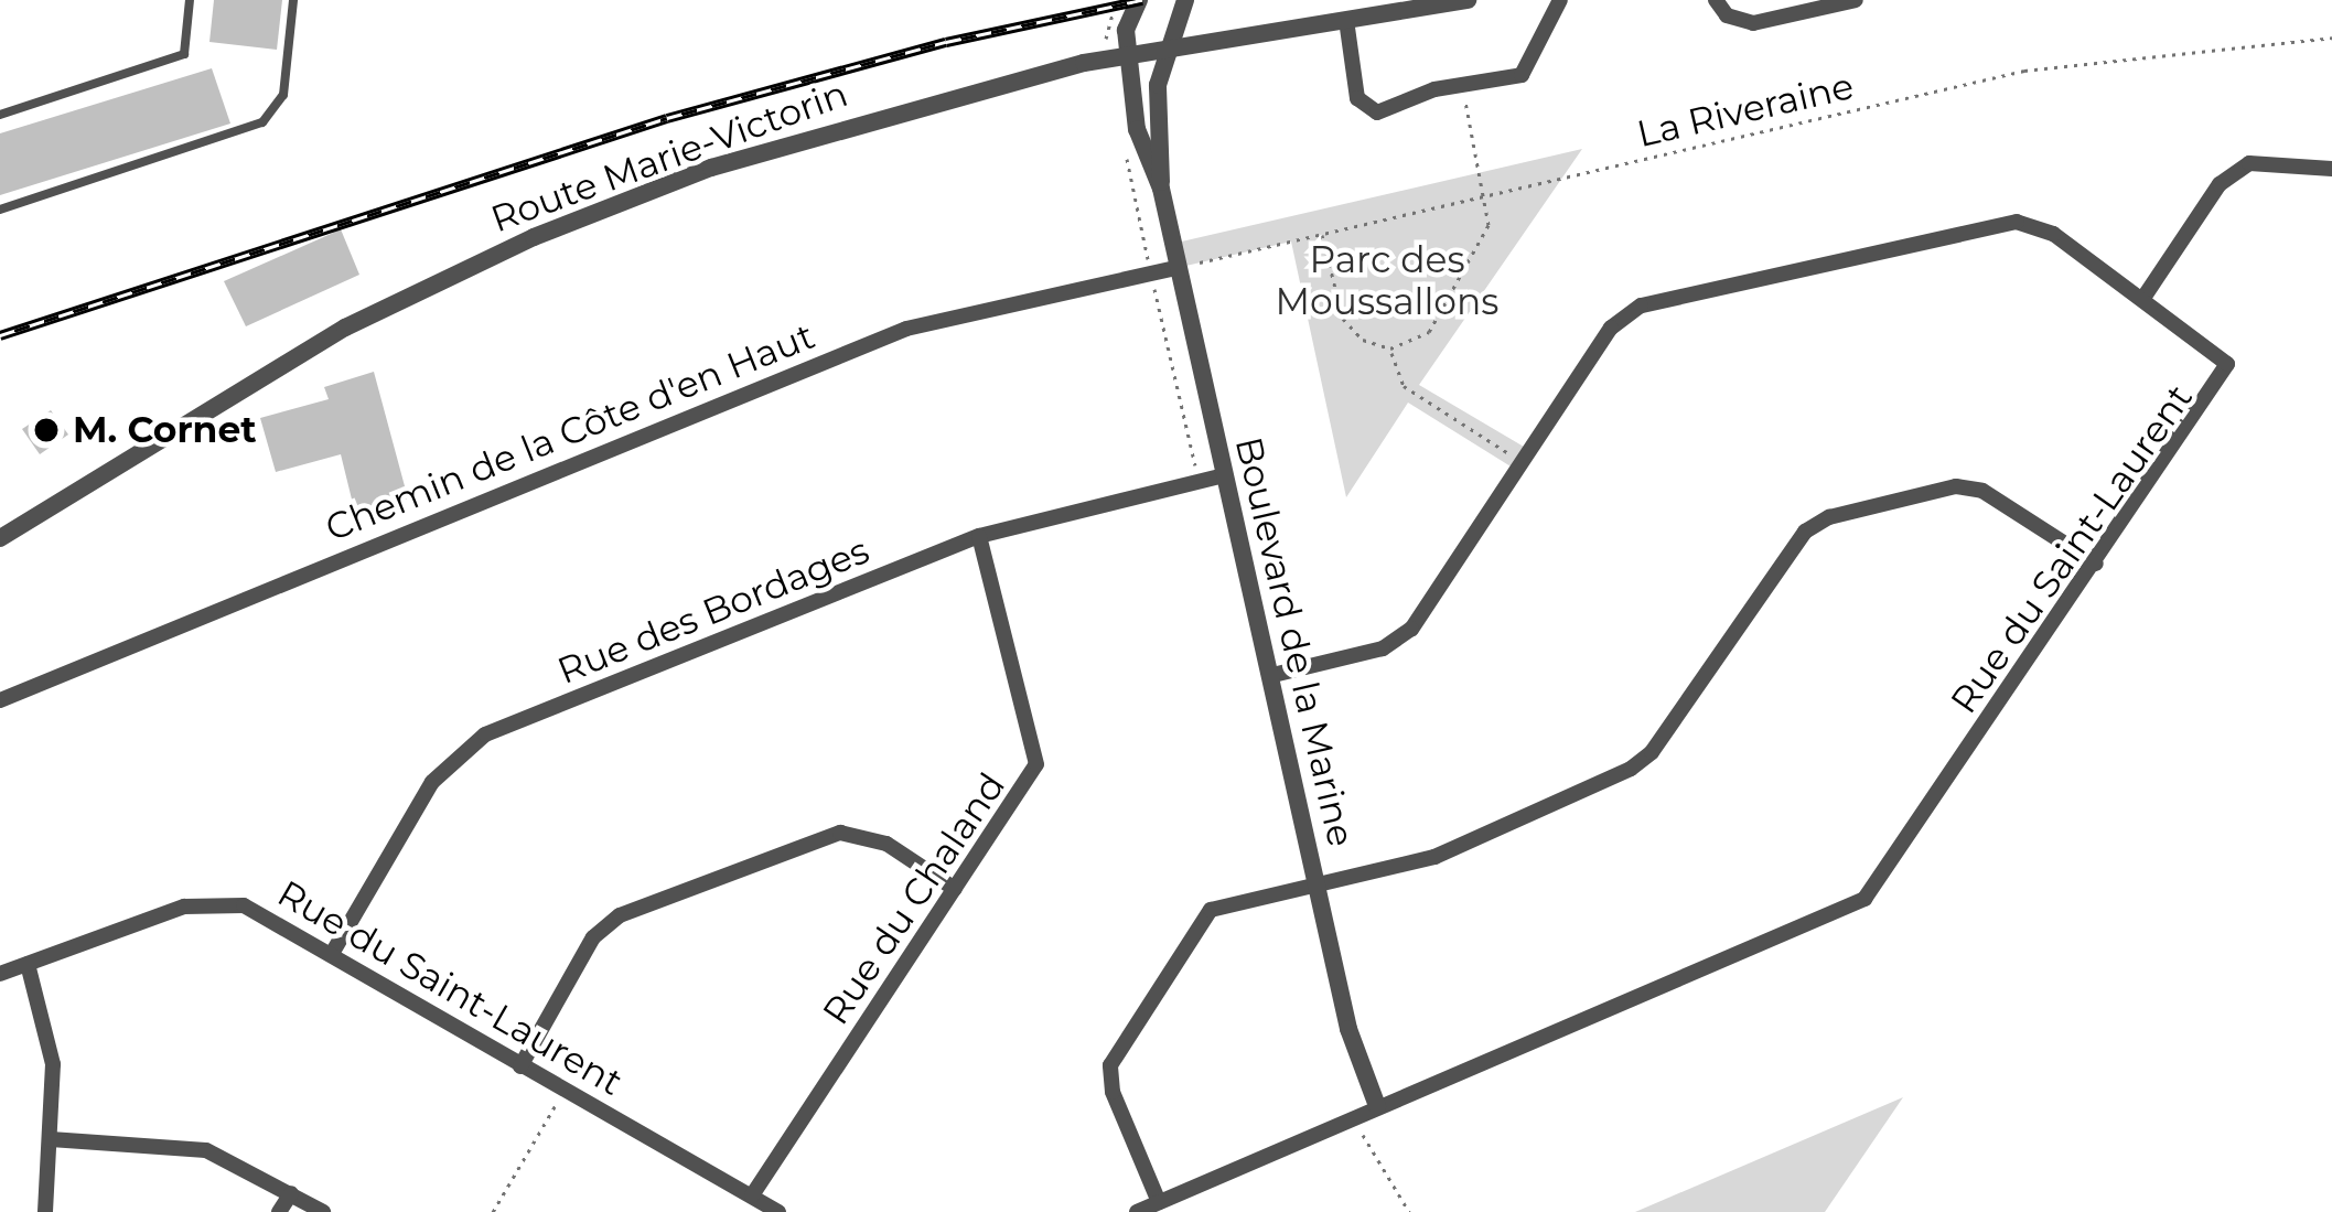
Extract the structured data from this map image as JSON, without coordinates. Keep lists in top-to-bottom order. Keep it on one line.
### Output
{"streets":{"street":["Route Marie-Victorin","Chemin de la Côte d'en Haut","Rue du Saint-Laurent","Rue des Bordages","Boulevard de la Marine","Rue du Chaland"],"path":["La Riveraine"]},"crossings":[["La Riveraine","Chemin de la Côte d'en Haut"],["La Riveraine","Boulevard de la Marine"],["Route Marie-Victorin","Boulevard de la Marine"],["Chemin de la Côte d'en Haut","Boulevard de la Marine"],["Rue du Saint-Laurent","Rue des Bordages"],["Rue du Saint-Laurent","Boulevard de la Marine"],["Rue du Saint-Laurent","Rue du Chaland"],["Rue des Bordages","Boulevard de la Marine"],["Rue des Bordages","Rue du Chaland"]],"parks":["Parc des Moussallons"],"places":["M. Cornet"]}
